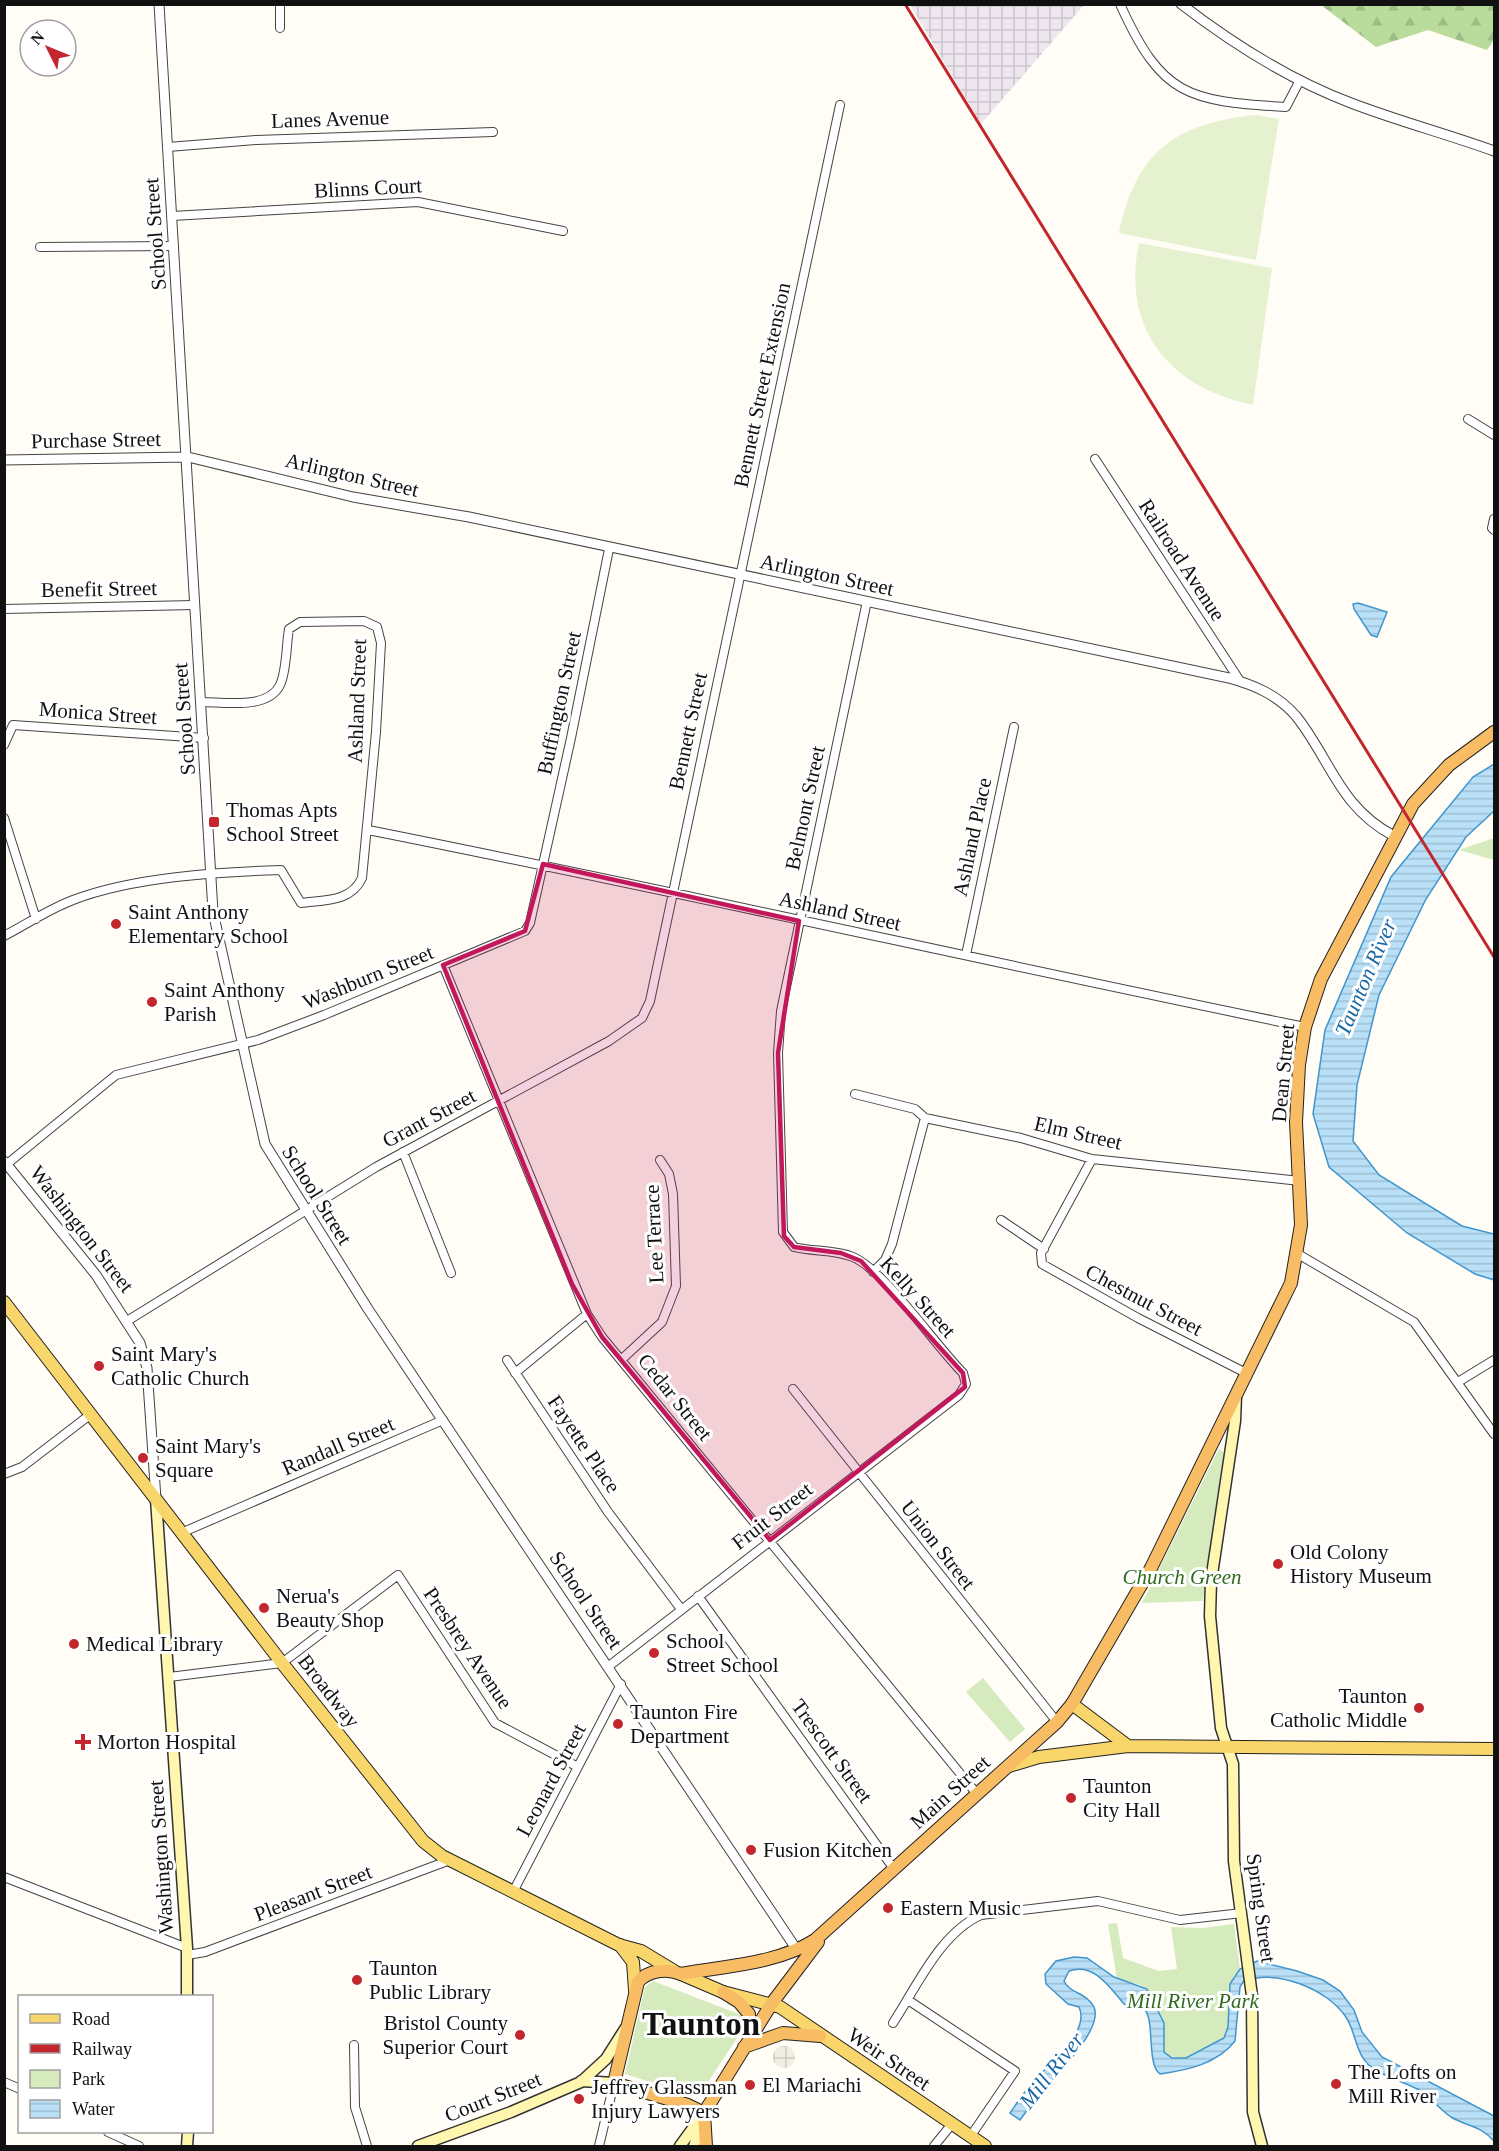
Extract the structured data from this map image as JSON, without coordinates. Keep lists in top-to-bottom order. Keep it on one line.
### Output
{"streets":{"highway":["Dean Street","Main Street"],"main road":["Washington Street","Broadway","Spring Street","Weir Street","Court Street"],"street":["Lanes Avenue","Blinns Court","School Street","Bennett Street Extension","Purchase Street","Arlington Street","Railroad Avenue","Benefit Street","Ashland Street","Buffington Street","Monica Street","Bennett Street","Belmont Street","Ashland Place","Washburn Street","Grant Street","Elm Street","Lee Terrace","Kelly Street","Chestnut Street","Cedar Street","Fayette Place","Randall Street","Fruit Street","Union Street","Presbrey Avenue","Trescott Street","Leonard Street","Pleasant Street"]},"crossings":[["Lanes Avenue","School Street"],["Blinns Court","School Street"],["School Street","Purchase Street"],["School Street","Arlington Street"],["School Street","Benefit Street"],["School Street","Ashland Street"],["School Street","Monica Street"],["School Street","Washburn Street"],["School Street","Grant Street"],["School Street","Randall Street"],["School Street","Fruit Street"],["School Street","Leonard Street"],["School Street","Main Street"],["Bennett Street Extension","Arlington Street"],["Bennett Street Extension","Bennett Street"],["Purchase Street","Arlington Street"],["Arlington Street","Railroad Avenue"],["Arlington Street","Buffington Street"],["Arlington Street","Bennett Street"],["Arlington Street","Belmont Street"],["Arlington Street","Dean Street"],["Ashland Street","Buffington Street"],["Ashland Street","Bennett Street"],["Ashland Street","Belmont Street"],["Ashland Street","Ashland Place"],["Ashland Street","Washburn Street"],["Ashland Street","Dean Street"],["Ashland Street","Grant Street"],["Buffington Street","Washburn Street"],["Bennett Street","Grant Street"],["Belmont Street","Kelly Street"],["Washburn Street","Washington Street"],["Washburn Street","Cedar Street"],["Dean Street","Elm Street"],["Dean Street","Chestnut Street"],["Grant Street","Washington Street"],["Grant Street","Cedar Street"],["Washington Street","Broadway"],["Washington Street","Pleasant Street"],["Lee Terrace","Cedar Street"],["Kelly Street","Fruit Street"],["Cedar Street","Fruit Street"],["Cedar Street","Main Street"],["Fayette Place","Fruit Street"],["Randall Street","Broadway"],["Fruit Street","Union Street"],["Fruit Street","Trescott Street"],["Union Street","Main Street"],["Presbrey Avenue","Broadway"],["Presbrey Avenue","Leonard Street"],["Broadway","Leonard Street"],["Broadway","Main Street"],["Broadway","Pleasant Street"],["Broadway","Court Street"],["Trescott Street","Main Street"],["Main Street","Weir Street"],["Main Street","Court Street"]],"districts":["Taunton"],"water":["Taunton River","Mill River"],"parks":["Church Green","Mill River Park"],"places":{"transit":["Thomas Apts School Street"],"other":["Saint Anthony Elementary School","Saint Anthony Parish","Saint Mary's Catholic Church","Saint Mary's Square","Old Colony History Museum","Nerua's Beauty Shop","Medical Library","School Street School","Taunton Catholic Middle","Taunton Fire Department","Taunton City Hall","Fusion Kitchen","Eastern Music","Taunton Public Library","Bristol County Superior Court","The Lofts on Mill River","El Mariachi","Jeffrey Glassman Injury Lawyers"],"health":["Morton Hospital"]},"legend":["Road","Railway","Park","Water"],"north":"top left"}
